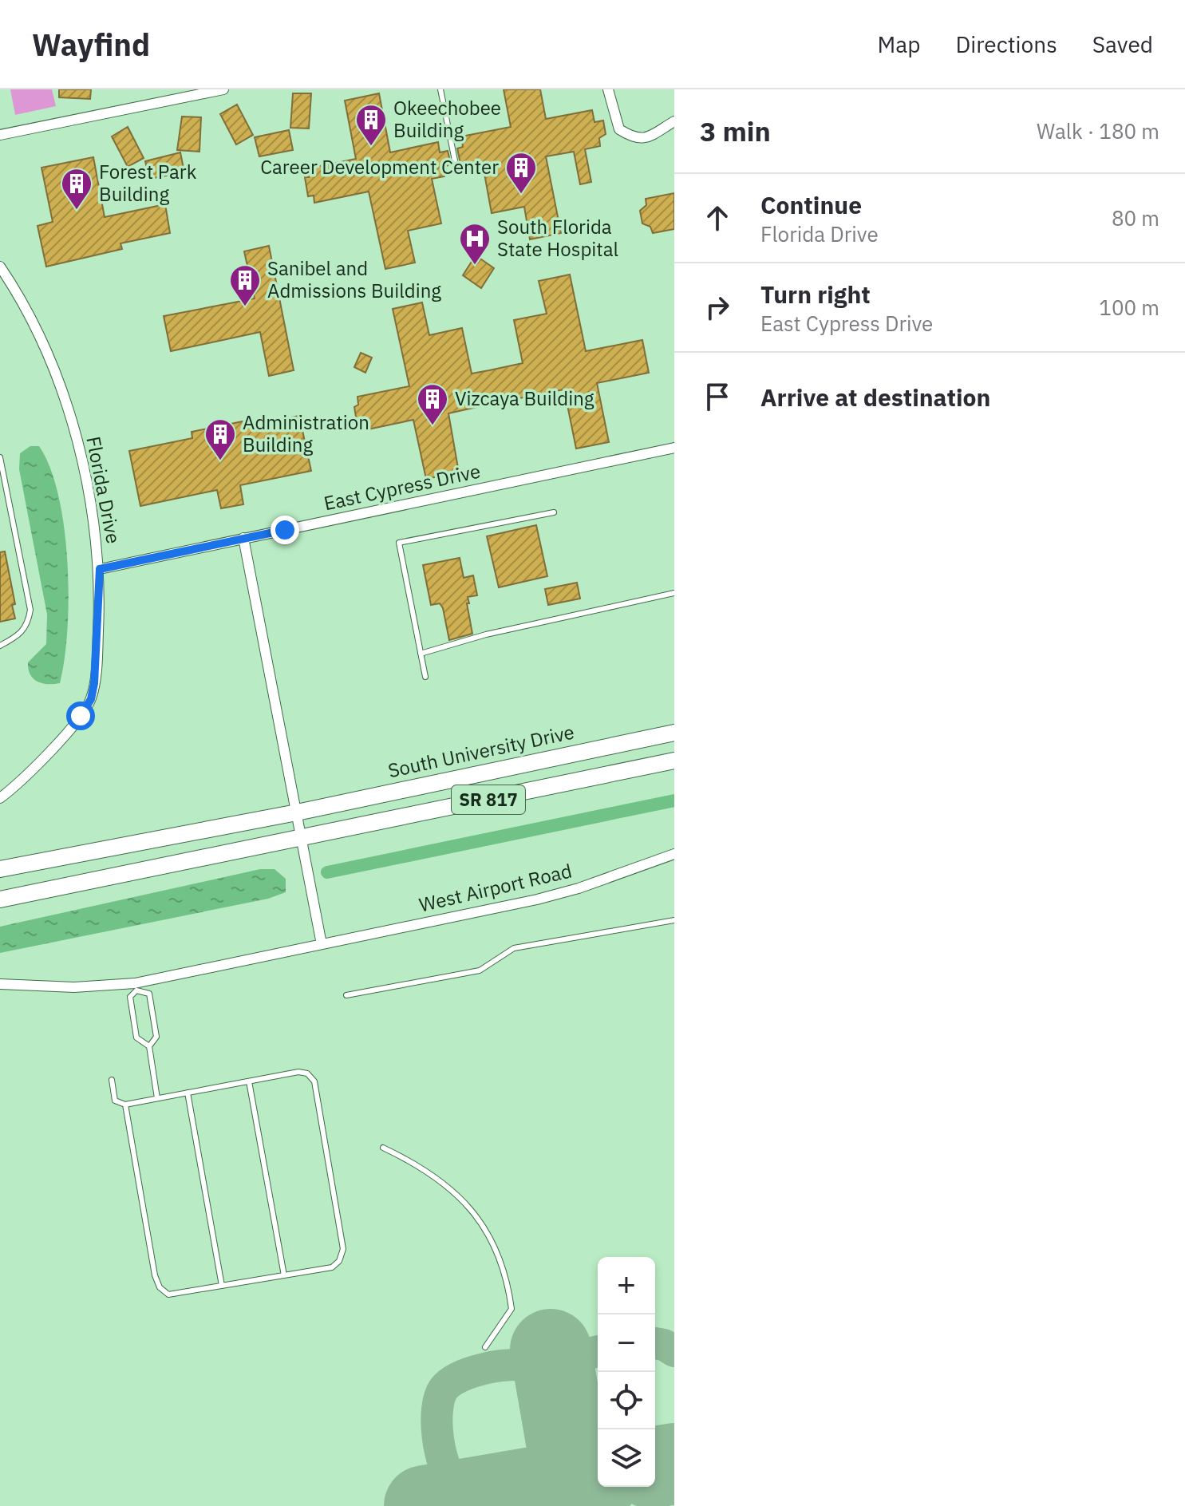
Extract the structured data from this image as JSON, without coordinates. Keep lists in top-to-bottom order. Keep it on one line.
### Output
{"streets":{"main road":["South University Drive","SR 817"],"street":["East Cypress Drive","Florida Drive","West Airport Road"]},"crossings":[["East Cypress Drive","Florida Drive"]],"places":{"building":["Okeechobee Building","Career Development Center","Forest Park Building","Sanibel and Admissions Building","Vizcaya Building","Administration Building"],"hospital":["South Florida State Hospital"]},"page":{"header":"Wayfind","nav":["Map","Directions","Saved"],"heading":["3 min","Walk · 180 m"],"list":[["Continue","Florida Drive","80 m"],["Turn right","East Cypress Drive","100 m"],"Arrive at destination"],"map_buttons":["+","−"]}}
